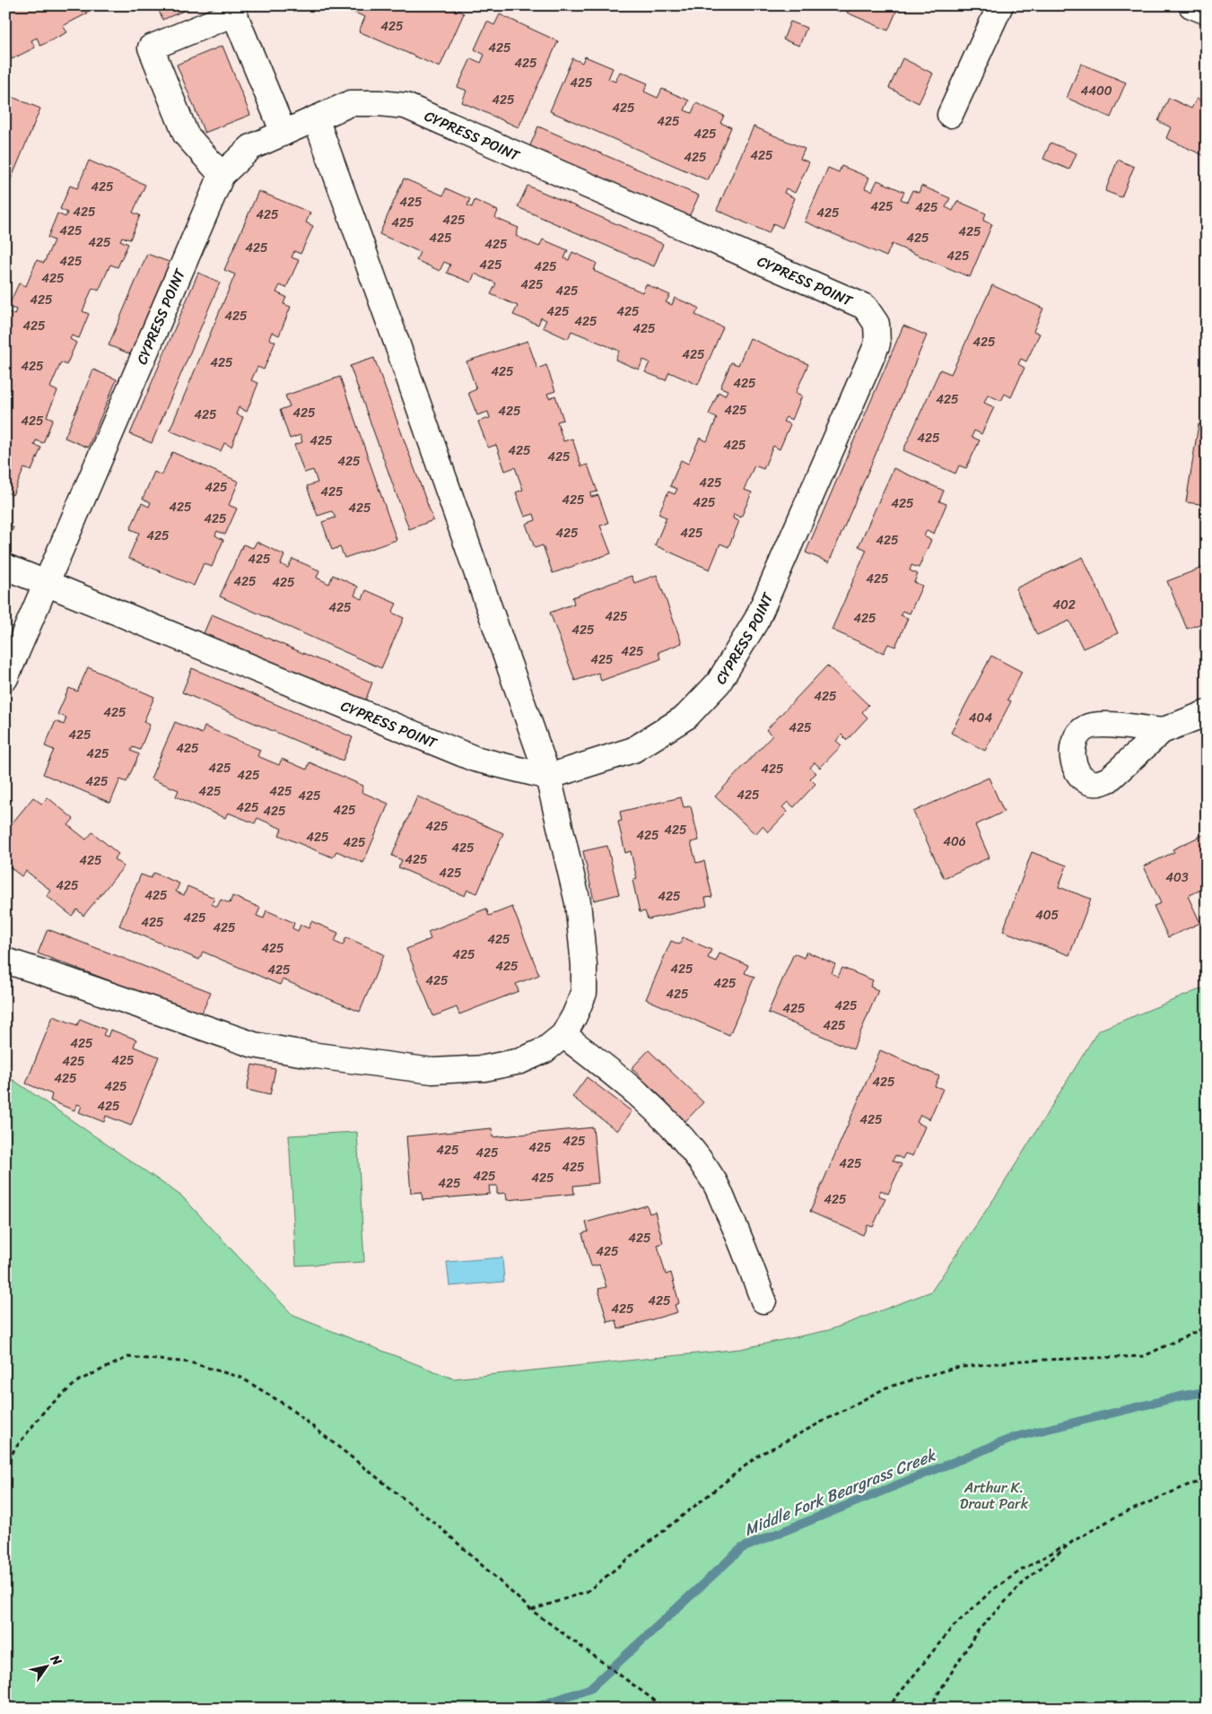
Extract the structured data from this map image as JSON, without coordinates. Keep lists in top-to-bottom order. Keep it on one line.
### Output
{"streets":{"street":["CYPRESS POINT"]},"water":["Middle Fork Beargrass Creek"],"parks":["Arthur K. Draut Park"],"house_numbers":["425","425","425","425","4400","425","425","425","425","425","425","425","425","425","425","425","425","425","425","425","425","425","425","425","425","425","425","425","425","425","425","425","425","425","425","425","425","425","425","425","425","425","425","425","425","425","425","425","425","425","425","425","425","425","425","425","425","425","425","425","425","425","425","425","425","425","425","425","425","425","425","425","425","425","425","425","402","425","425","425","425","425","425","425","425","404","425","425","425","425","425","425","425","425","425","425","425","425","425","425","425","425","425","425","425","406","425","425","425","425","425","403","425","425","425","405","425","425","425","425","425","425","425","425","425","425","425","425","425","425","425","425","425","425","425","425","425","425","425","425","425","425","425","425","425","425","425","425","425","425","425","425","425"],"north":"top right"}
